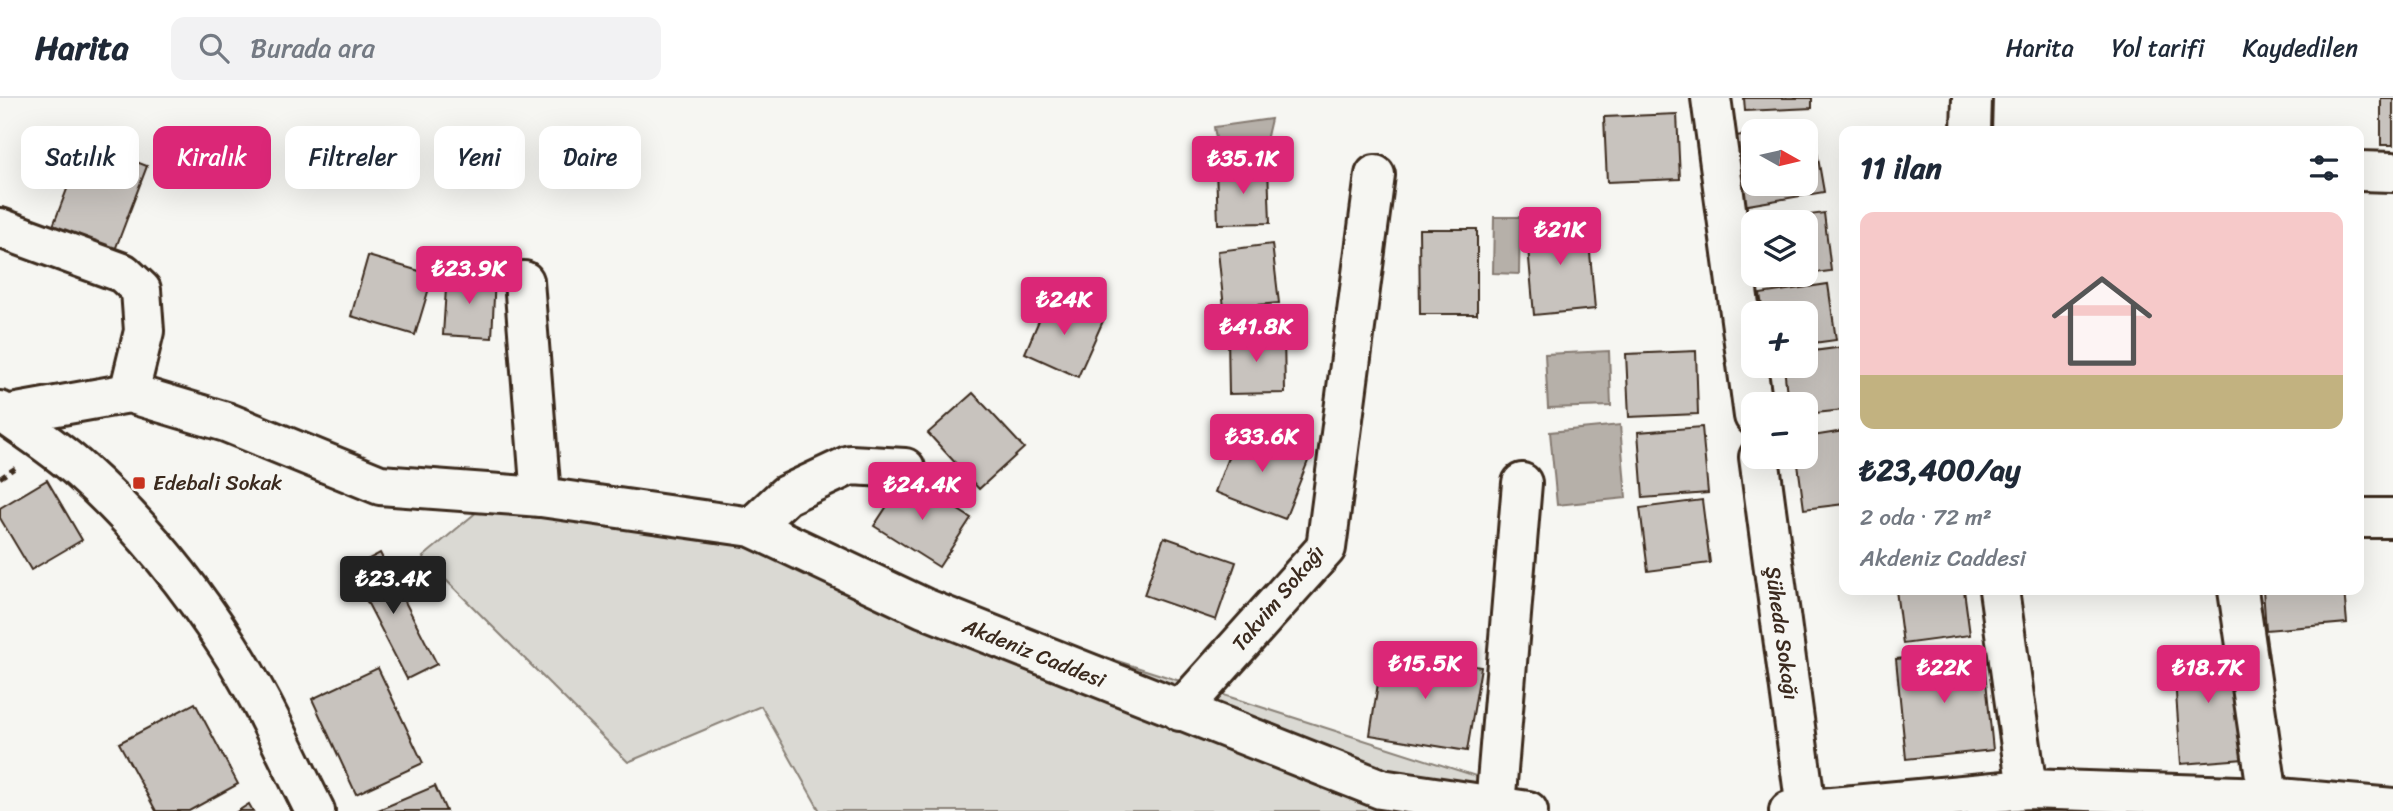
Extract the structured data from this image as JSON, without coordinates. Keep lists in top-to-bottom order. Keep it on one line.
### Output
{"streets":{"street":["Takvim Sokağı","Şüheda Sokağı","Akdeniz Caddesi"]},"crossings":[["Takvim Sokağı","Akdeniz Caddesi"]],"places":{"transit":["Edebali Sokak"]},"north":"right","page":{"header":"Harita","search":"Burada ara","nav":["Harita","Yol tarifi","Kaydedilen"],"map_buttons":["+","−"],"chip":["Satılık","Kiralık","Filtreler","Yeni","Daire"],"heading":"11 ilan","price":["₺35.1K","₺21K","₺23.9K","₺24K","₺41.8K","₺33.6K","₺24.4K","₺23.4K","₺15.5K","₺22K","₺18.7K"],"list":[{"name":"₺23,400/ay","note":"2 oda · 72 m² · Akdeniz Caddesi"}]}}
